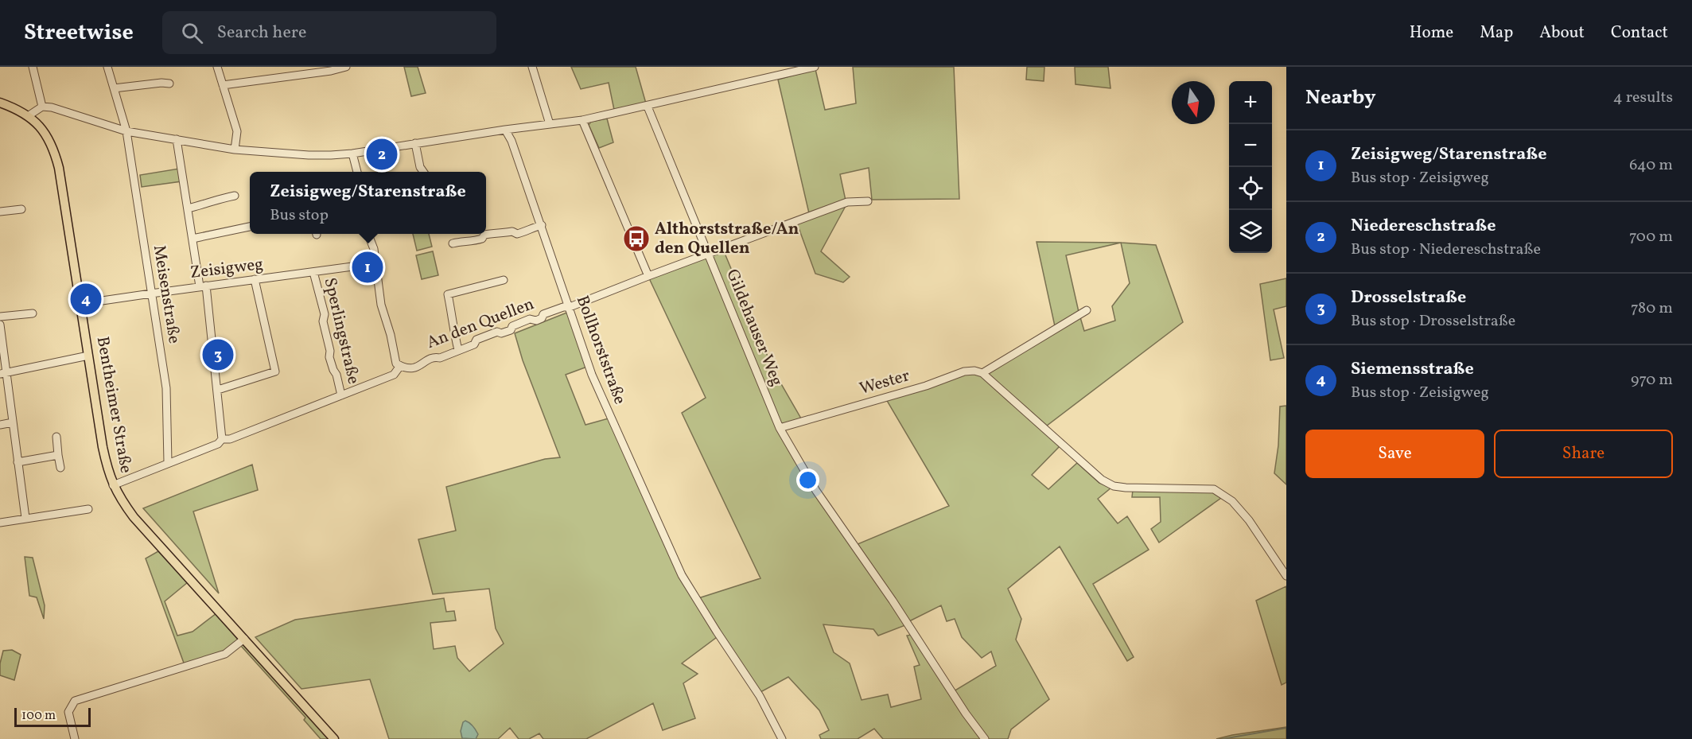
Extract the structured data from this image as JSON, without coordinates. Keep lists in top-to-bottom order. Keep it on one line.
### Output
{"streets":{"main road":["Bentheimer Straße"],"street":["Zeisigweg","Meisenstraße","An den Quellen","Gildehauser Weg","Sperlingstraße","Bollhorststraße","Wester"]},"crossings":[["Zeisigweg","Meisenstraße"],["Zeisigweg","Sperlingstraße"],["Zeisigweg","Bentheimer Straße"],["An den Quellen","Gildehauser Weg"],["An den Quellen","Bollhorststraße"],["Gildehauser Weg","Wester"]],"places":{"bus stop":["Althorststraße/An den Quellen"]},"scale_bar":"100 m","north":"bottom","page":{"header":"Streetwise","search":"Search here","nav":["Home","Map","About","Contact"],"heading":["Nearby","4 results"],"map_buttons":["+","−"],"list":[{"mark":"1","name":"Zeisigweg/Starenstraße","note":"Bus stop · Zeisigweg","value":"640 m"},{"mark":"2","name":"Niedereschstraße","note":"Bus stop · Niedereschstraße","value":"700 m"},{"mark":"3","name":"Drosselstraße","note":"Bus stop · Drosselstraße","value":"780 m"},{"mark":"4","name":"Siemensstraße","note":"Bus stop · Zeisigweg","value":"970 m"}],"pins":["2","1","4","3"],"popup":["Zeisigweg/Starenstraße","Bus stop"],"buttons":["Save","Share"],"scale":"100 m"}}
